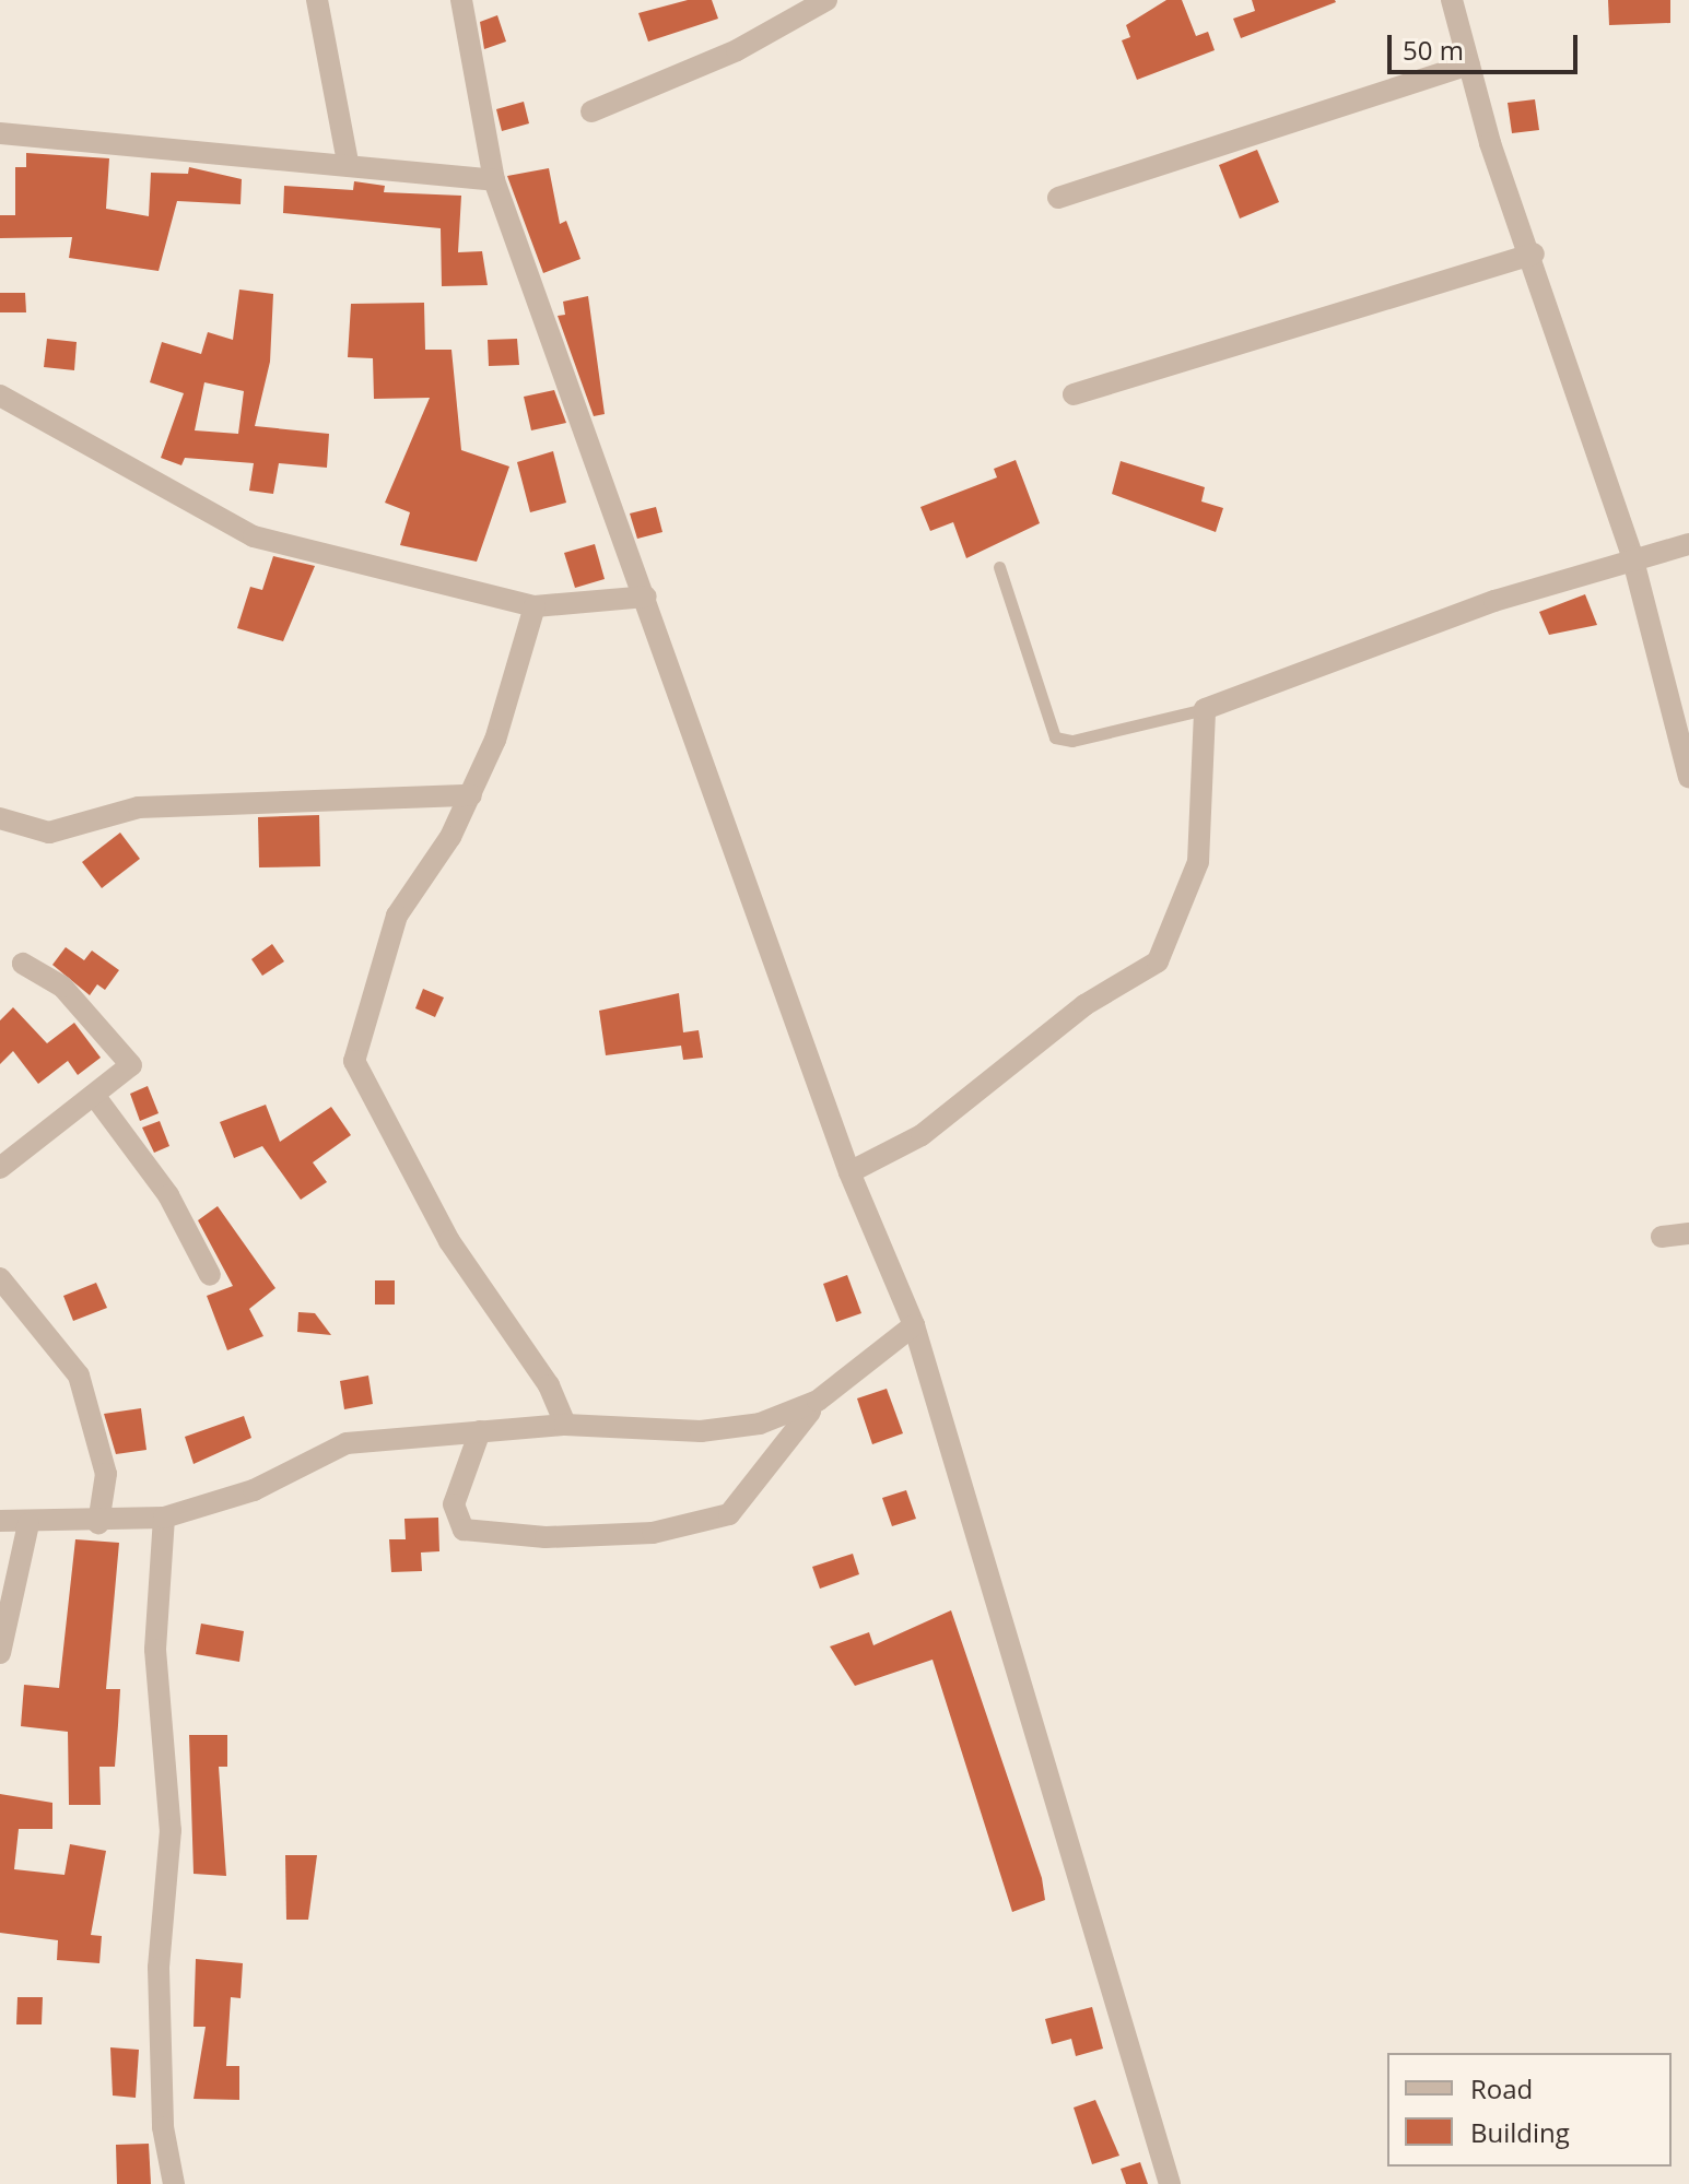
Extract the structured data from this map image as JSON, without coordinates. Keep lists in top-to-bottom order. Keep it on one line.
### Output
{"legend":["Road","Building"],"scale_bar":"50 m"}
